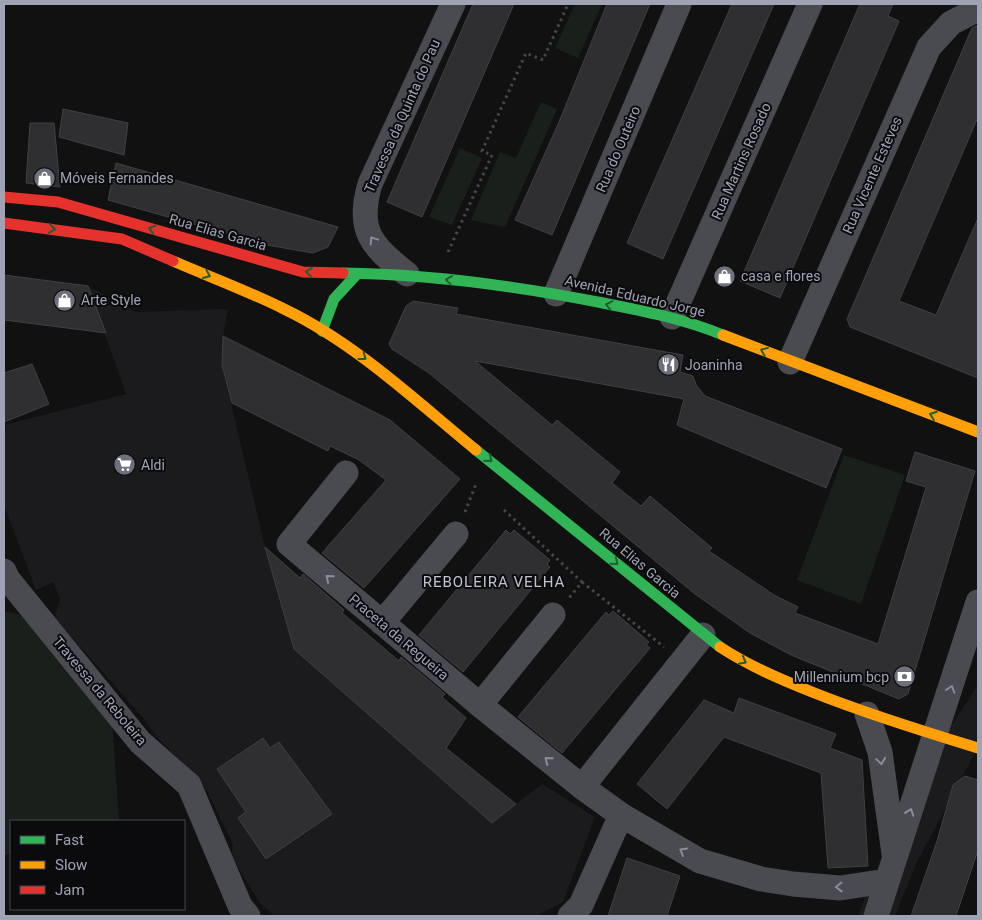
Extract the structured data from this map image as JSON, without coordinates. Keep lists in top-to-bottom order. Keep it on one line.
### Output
{"streets":{"main road":["Rua Elias Garcia","Avenida Eduardo Jorge"],"street":["Travessa da Quinta do Pau","Rua do Outeiro","Rua Martins Rosado","Rua Vicente Esteves","Praceta da Regueira","Travessa da Reboleira"]},"crossings":[["Travessa da Quinta do Pau","Avenida Eduardo Jorge"],["Rua do Outeiro","Avenida Eduardo Jorge"],["Rua Martins Rosado","Avenida Eduardo Jorge"],["Rua Vicente Esteves","Avenida Eduardo Jorge"],["Rua Elias Garcia","Avenida Eduardo Jorge"]],"one_way":["Travessa da Quinta do Pau","Avenida Eduardo Jorge"],"districts":["REBOLEIRA VELHA"],"places":{"shop":["Móveis Fernandes","casa e flores","Arte Style"],"restaurant":["Joaninha"],"supermarket":["Aldi"],"bank":["Millennium bcp"]},"legend":["Fast","Slow","Jam"]}
